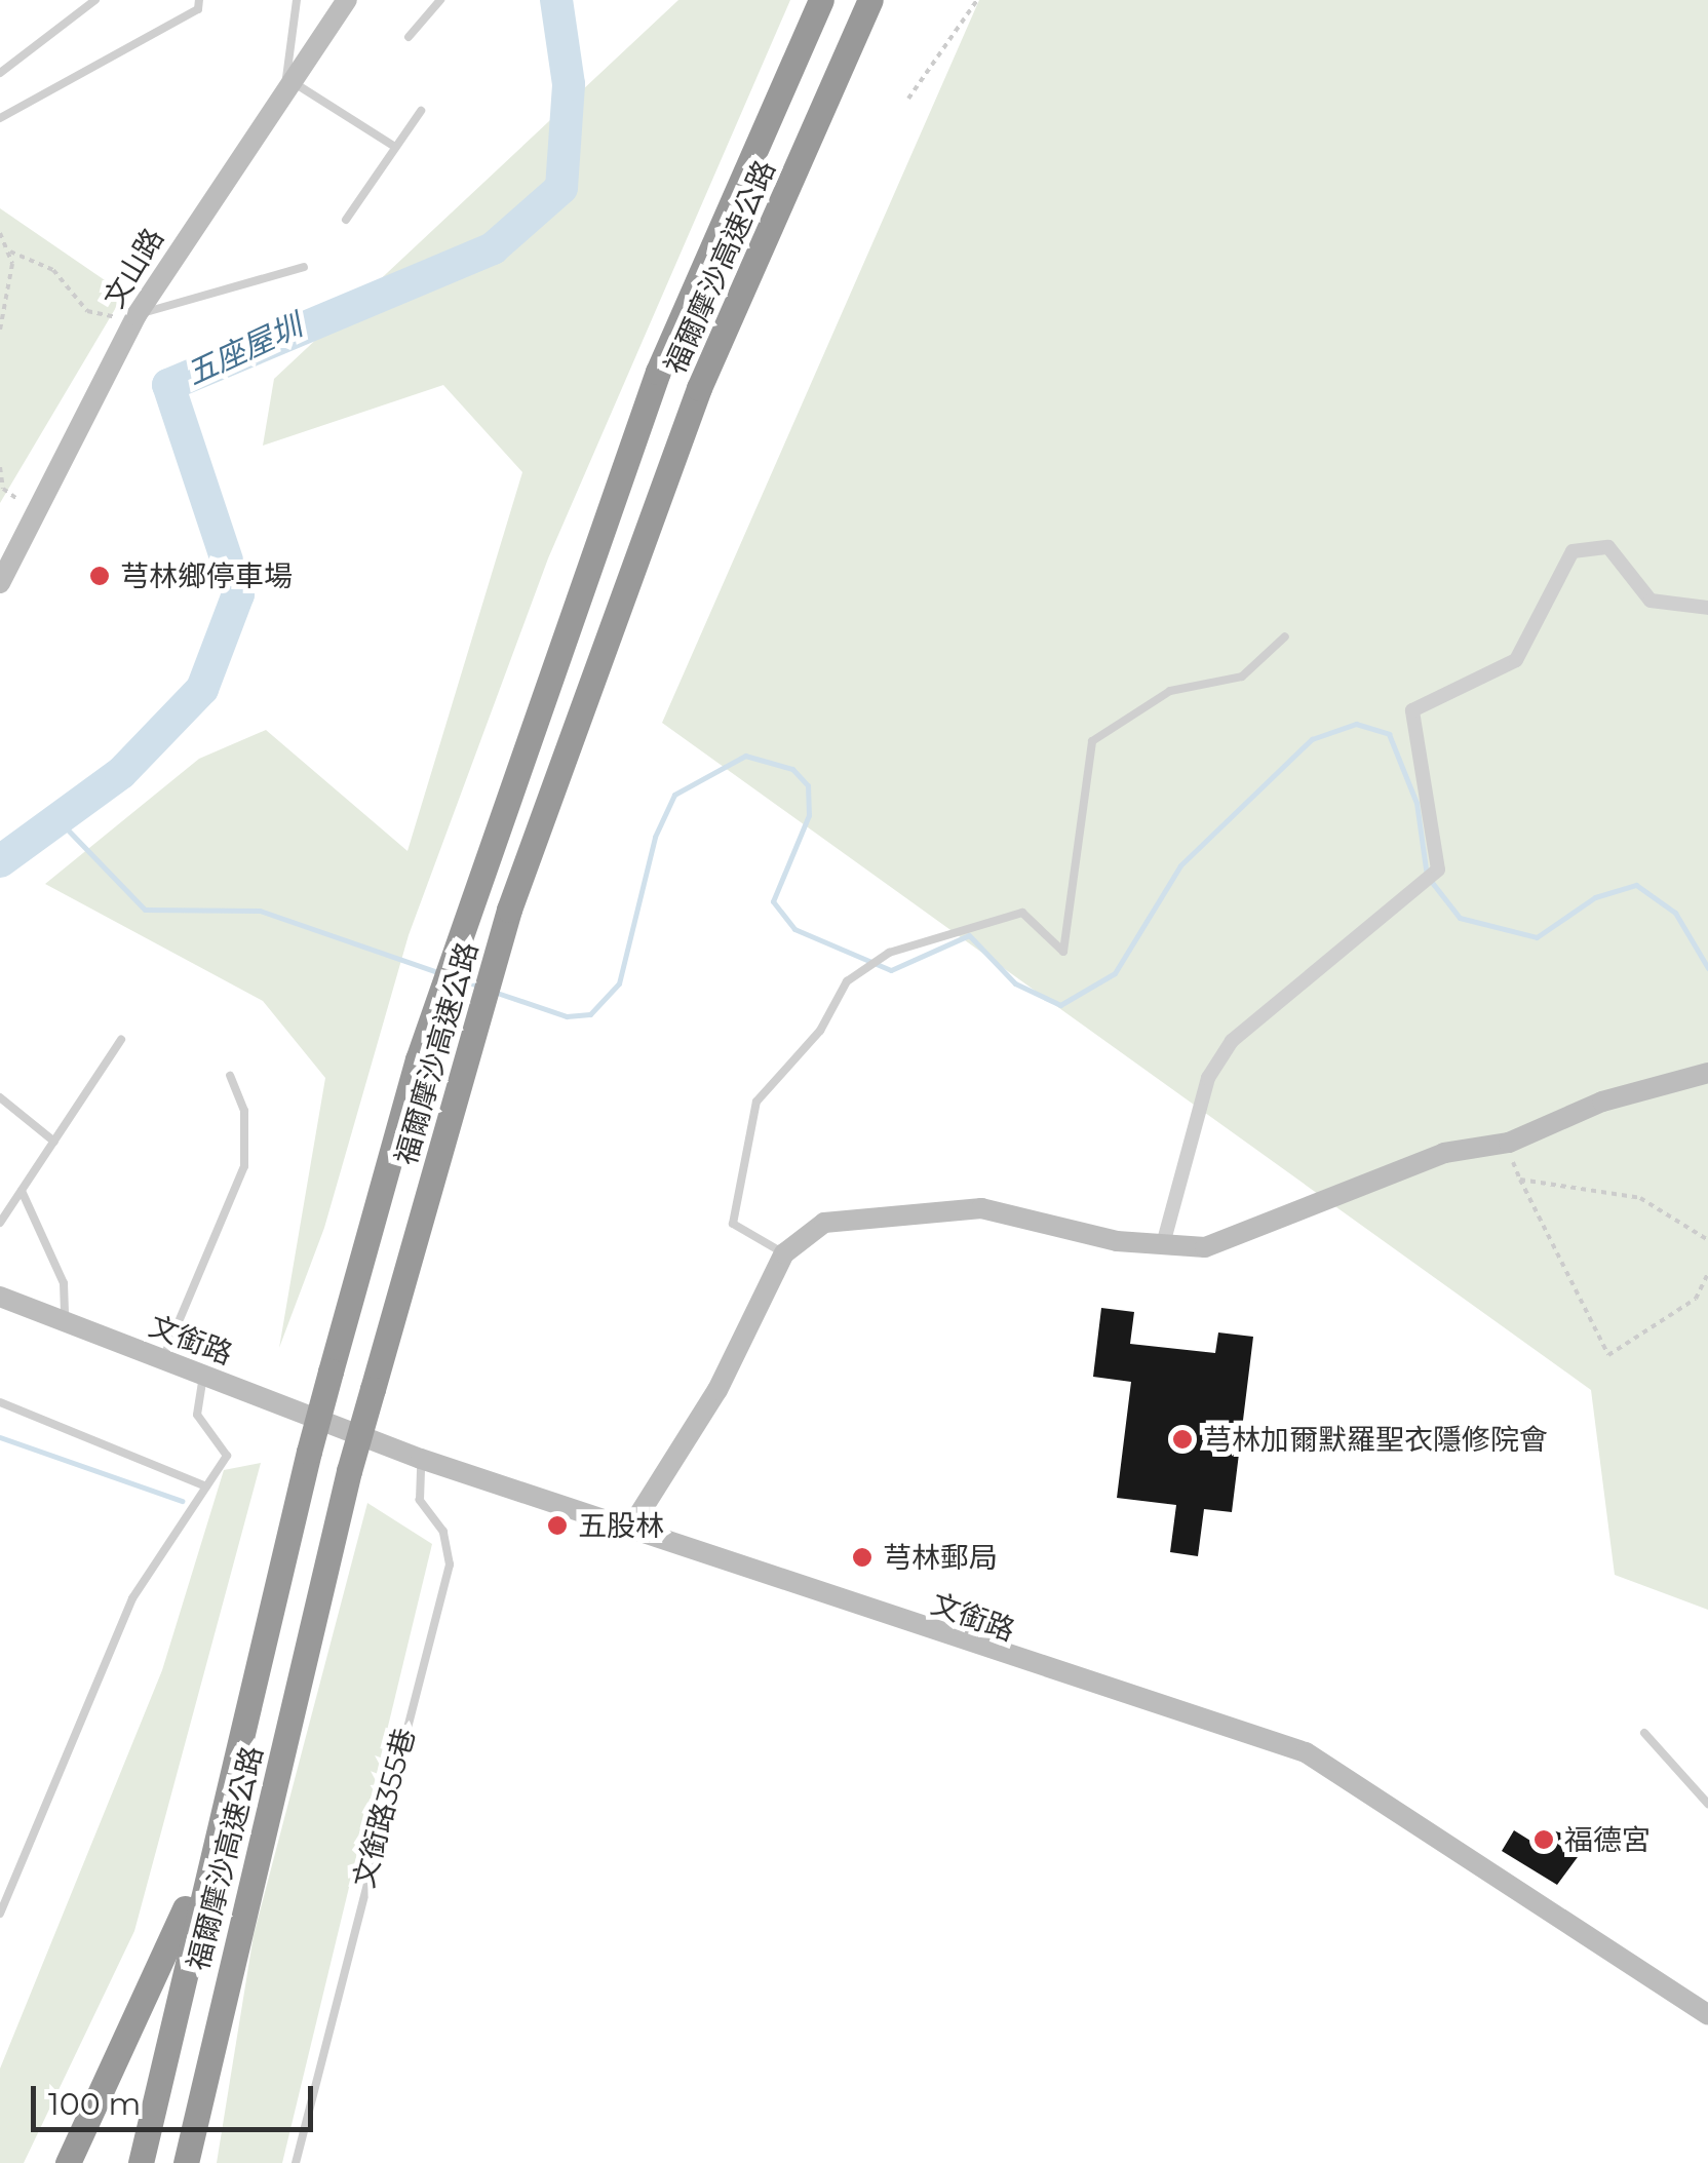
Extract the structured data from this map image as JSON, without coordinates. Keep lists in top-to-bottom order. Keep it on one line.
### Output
{"streets":{"highway":["福爾摩沙高速公路"],"street":["文山路","文銜路"],"lane":["文銜路355巷"]},"crossings":[["文銜路","文銜路355巷"]],"water":["五座屋圳"],"places":["芎林鄉停車場","芎林加爾默羅聖衣隱修院會","五股林","芎林郵局","福德宮"],"scale_bar":"100 m"}
